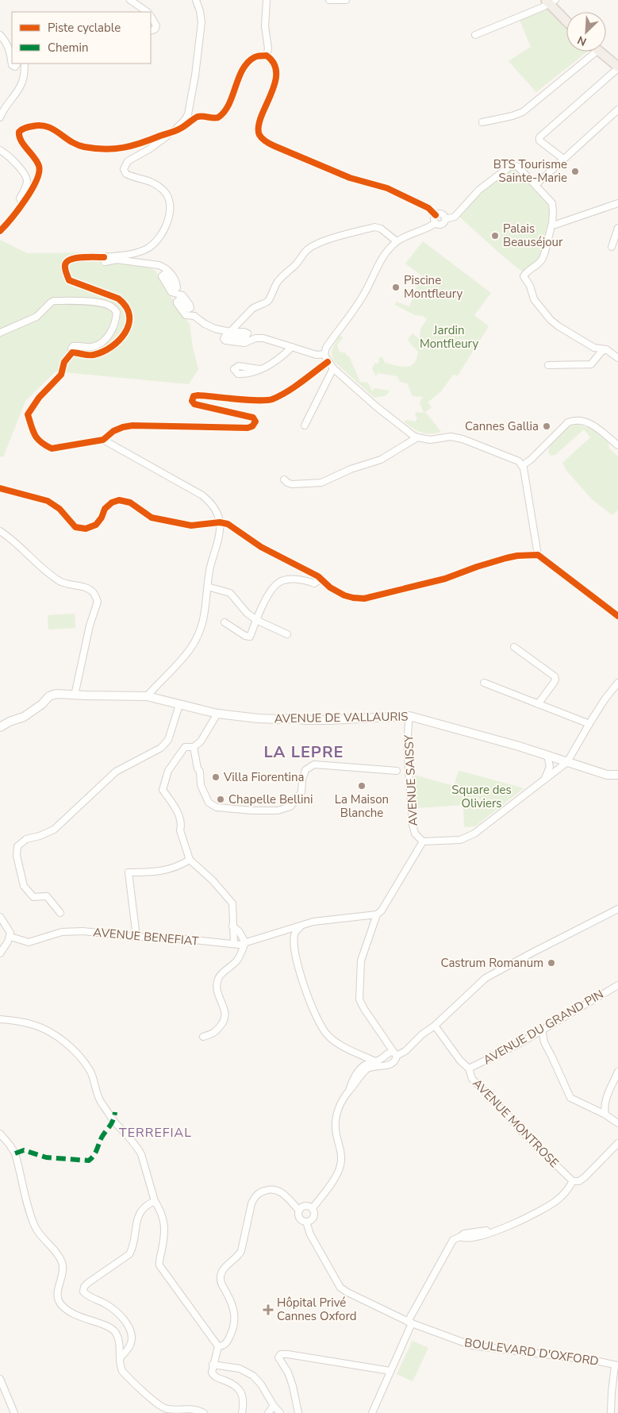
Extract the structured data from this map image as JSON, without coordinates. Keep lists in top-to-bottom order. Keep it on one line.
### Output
{"streets":{"main road":["AVENUE DE VALLAURIS"],"street":["AVENUE SAISSY","AVENUE BENEFIAT","AVENUE DU GRAND PIN","AVENUE MONTROSE","BOULEVARD D'OXFORD"]},"crossings":[["AVENUE DE VALLAURIS","AVENUE SAISSY"],["AVENUE DU GRAND PIN","AVENUE MONTROSE"]],"districts":["LA LEPRE","TERREFIAL"],"parks":["Jardin Montfleury","Square des Oliviers"],"places":{"other":["BTS Tourisme Sainte-Marie","Palais Beauséjour","Piscine Montfleury","Cannes Gallia","Villa Fiorentina","La Maison Blanche","Chapelle Bellini","Castrum Romanum"],"health":["Hôpital Privé Cannes Oxford"]},"legend":["Piste cyclable","Chemin"],"north":"bottom left"}
